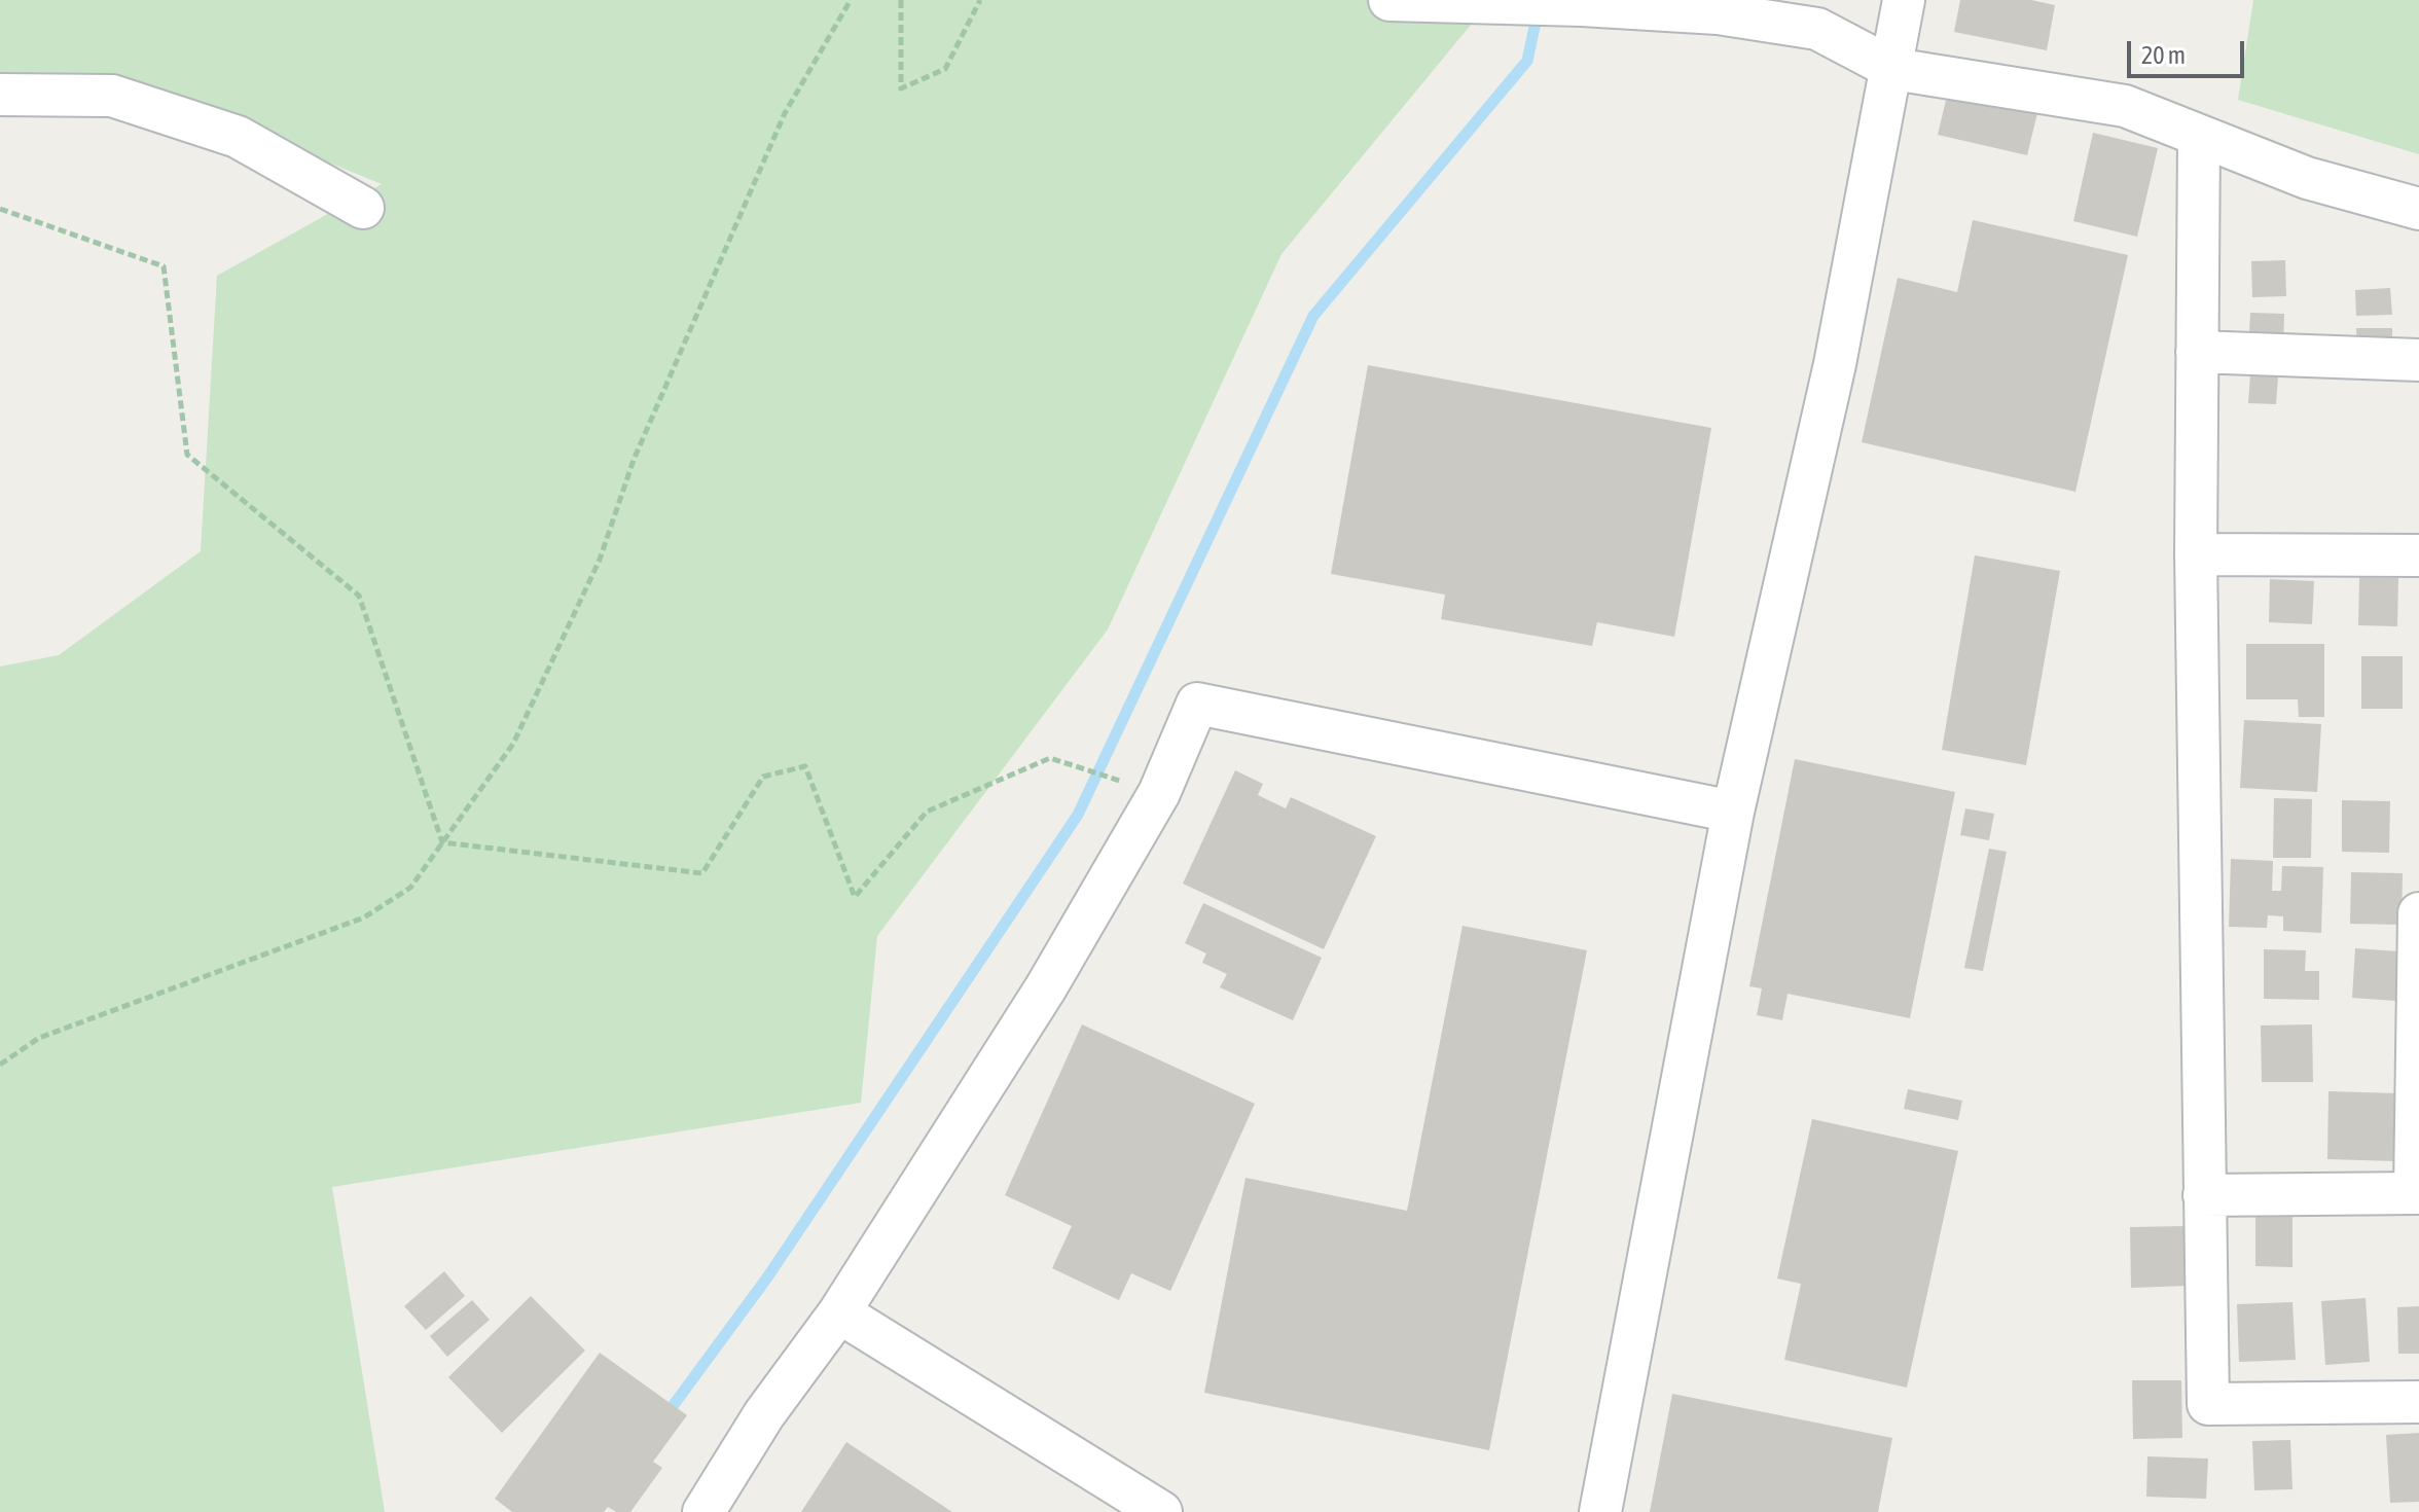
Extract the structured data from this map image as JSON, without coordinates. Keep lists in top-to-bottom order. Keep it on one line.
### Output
{"scale_bar":"20 m"}
